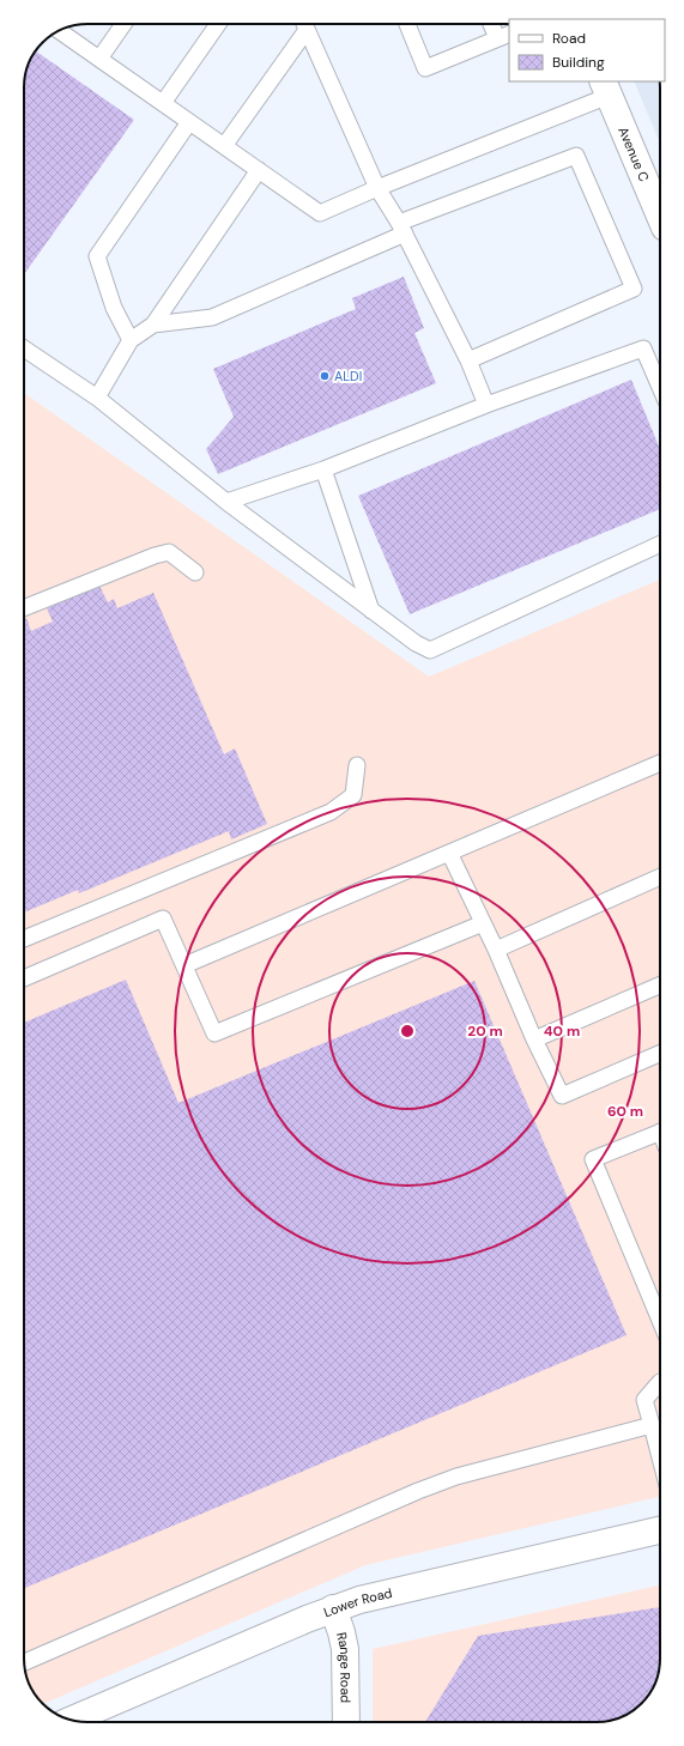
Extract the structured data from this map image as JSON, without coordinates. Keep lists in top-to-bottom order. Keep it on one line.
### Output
{"streets":{"street":["Avenue C","Lower Road","Range Road"]},"crossings":[["Lower Road","Range Road"]],"places":["ALDI"],"legend":["Road","Building"],"rings":["20 m","40 m","60 m"]}
